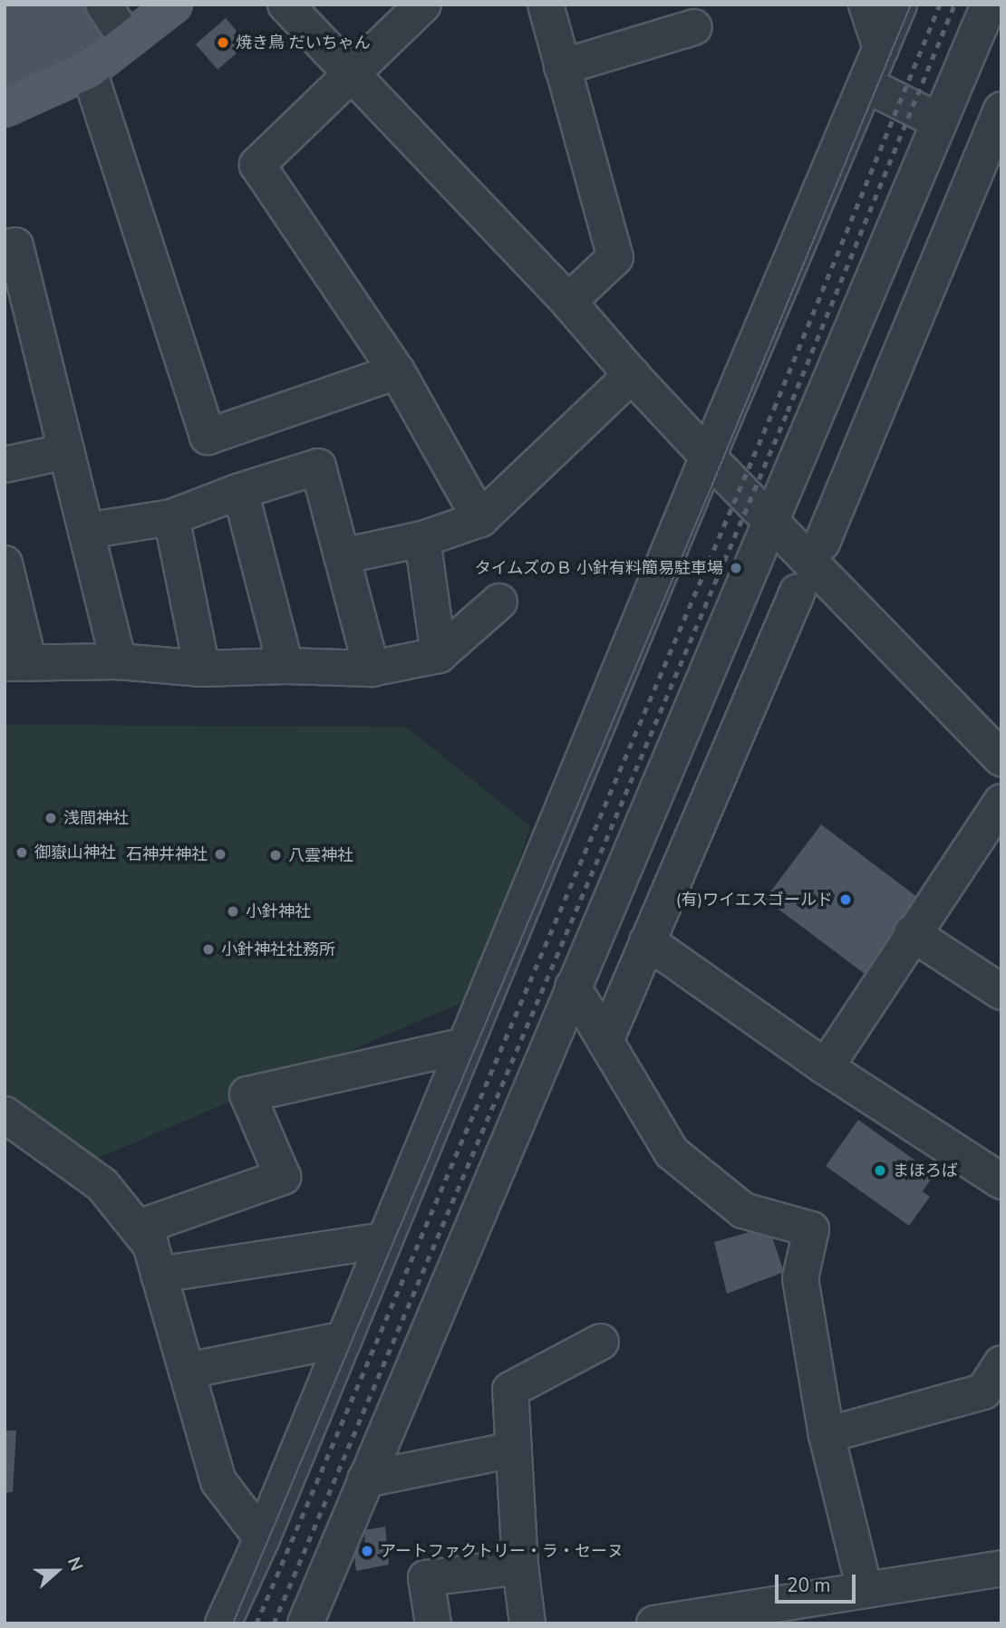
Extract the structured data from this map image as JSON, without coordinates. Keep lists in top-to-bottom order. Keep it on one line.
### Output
{"places":["焼き鳥 だいちゃん","タイムズのＢ 小針有料簡易駐車場","浅間神社","御嶽山神社","石神井神社","八雲神社","(有)ワイエスゴールド","小針神社","小針神社社務所","まほろば","アートファクトリー・ラ・セーヌ"],"scale_bar":"20 m","north":"right"}
